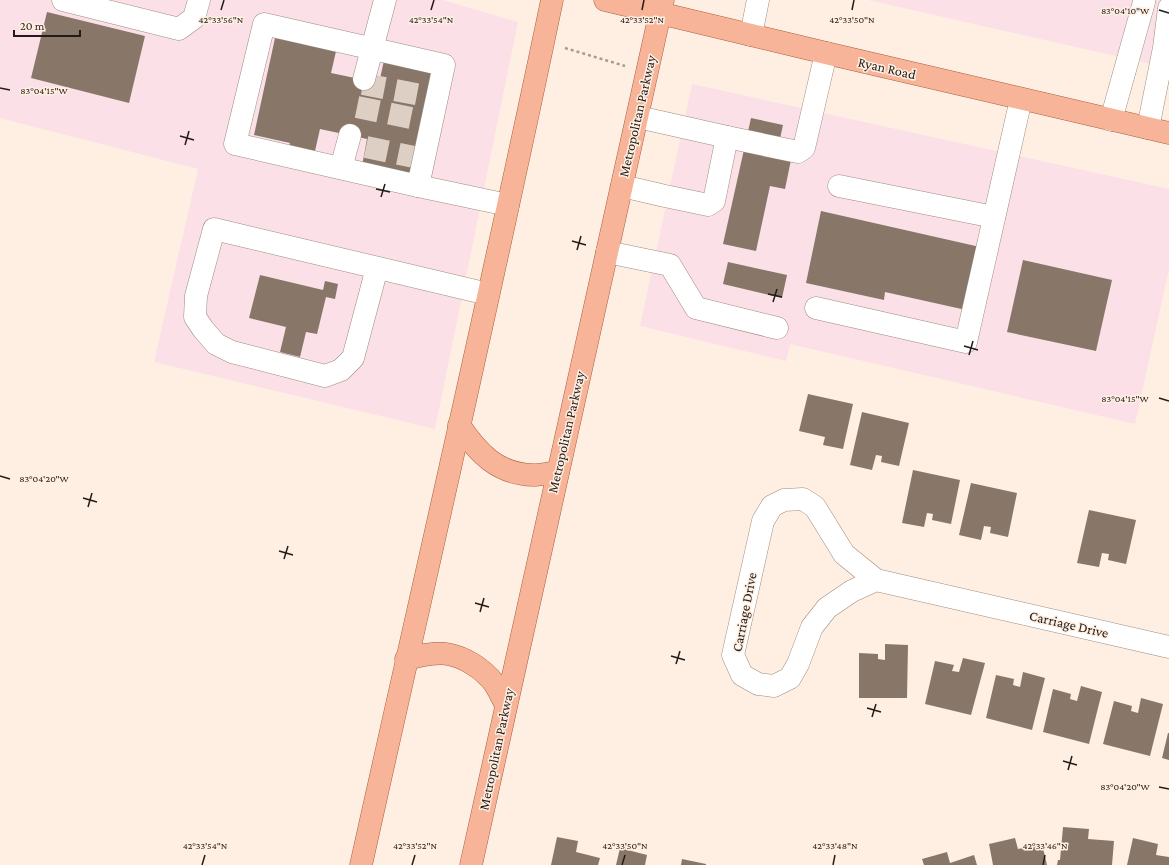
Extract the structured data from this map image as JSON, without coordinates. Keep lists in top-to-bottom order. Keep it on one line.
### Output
{"streets":{"main road":["Ryan Road","Metropolitan Parkway"],"street":["Carriage Drive"]},"crossings":[["Ryan Road","Metropolitan Parkway"]],"scale_bar":"20 m","coordinates":["83°04'10\"W","42°33'56\"N","42°33'54\"N","42°33'52\"N","42°33'50\"N","83°04'15\"W","83°04'20\"W","42°33'48\"N","42°33'46\"N"]}
